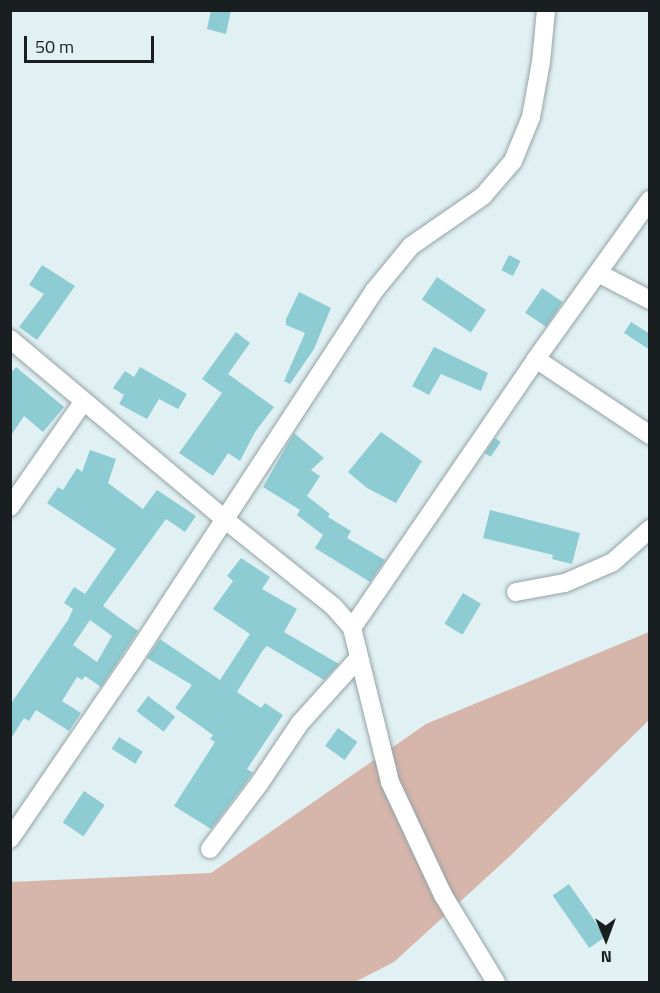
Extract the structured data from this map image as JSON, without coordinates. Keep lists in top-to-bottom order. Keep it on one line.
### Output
{"scale_bar":"50 m","north":"bottom"}
